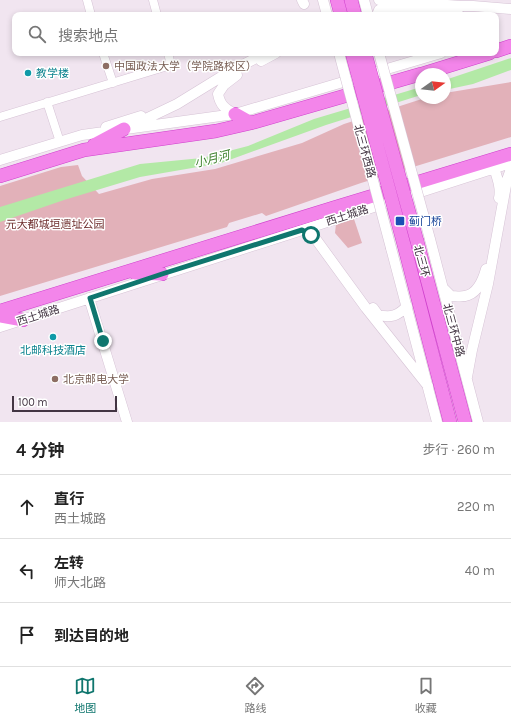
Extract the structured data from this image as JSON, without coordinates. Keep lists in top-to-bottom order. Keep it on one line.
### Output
{"streets":{"highway":["西土城路","北三环"],"street":["北三环西路","北三环中路"]},"crossings":[["北三环西路","北三环"],["北三环","北三环中路"]],"water":["小月河"],"parks":["元大都城垣遗址公园"],"places":{"other":["中国政法大学（学院路校区）","教学楼","北邮科技酒店","北京邮电大学"],"transit":["蓟门桥"]},"scale_bar":"100 m","north":"right","page":{"search":"搜索地点","scale":"100 m","heading":["4 分钟","步行 · 260 m"],"list":[["直行","西土城路","220 m"],["左转","师大北路","40 m"],"到达目的地"],"nav":["地图","路线","收藏"]}}
